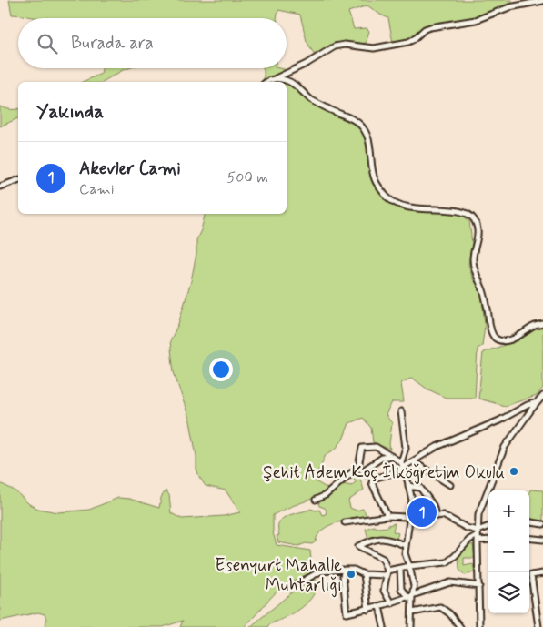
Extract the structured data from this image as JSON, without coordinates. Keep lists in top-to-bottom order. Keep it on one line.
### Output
{"places":["Şehit Adem Koç İlköğretim Okulu","Esenyurt Mahalle Muhtarlığı"],"page":{"search":"Burada ara","heading":"Yakında","list":[{"mark":"1","name":"Akevler Cami","note":"Cami","value":"500 m"}],"map_buttons":["+","−"],"pins":"1"}}
